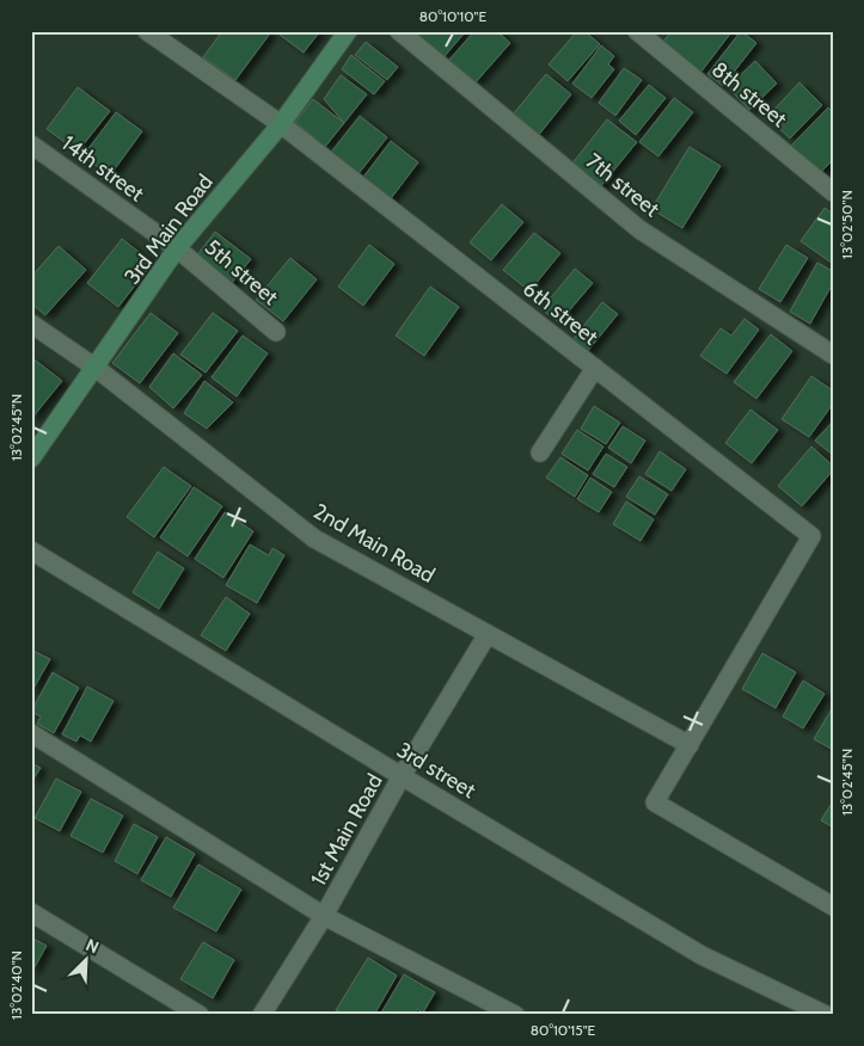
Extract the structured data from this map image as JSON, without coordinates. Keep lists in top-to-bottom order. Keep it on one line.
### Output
{"streets":{"street":["8th street","14th street","7th street","3rd Main Road","5th street","6th street","2nd Main Road","3rd street","1st Main Road"]},"crossings":[["14th street","3rd Main Road"],["14th street","5th street"],["3rd Main Road","5th street"],["3rd Main Road","6th street"],["3rd Main Road","2nd Main Road"],["6th street","2nd Main Road"],["2nd Main Road","1st Main Road"],["3rd street","1st Main Road"]],"north":"top right","coordinates":["80°10'10\"E","13°02'50\"N","13°02'45\"N","13°02'40\"N","80°10'15\"E"]}
